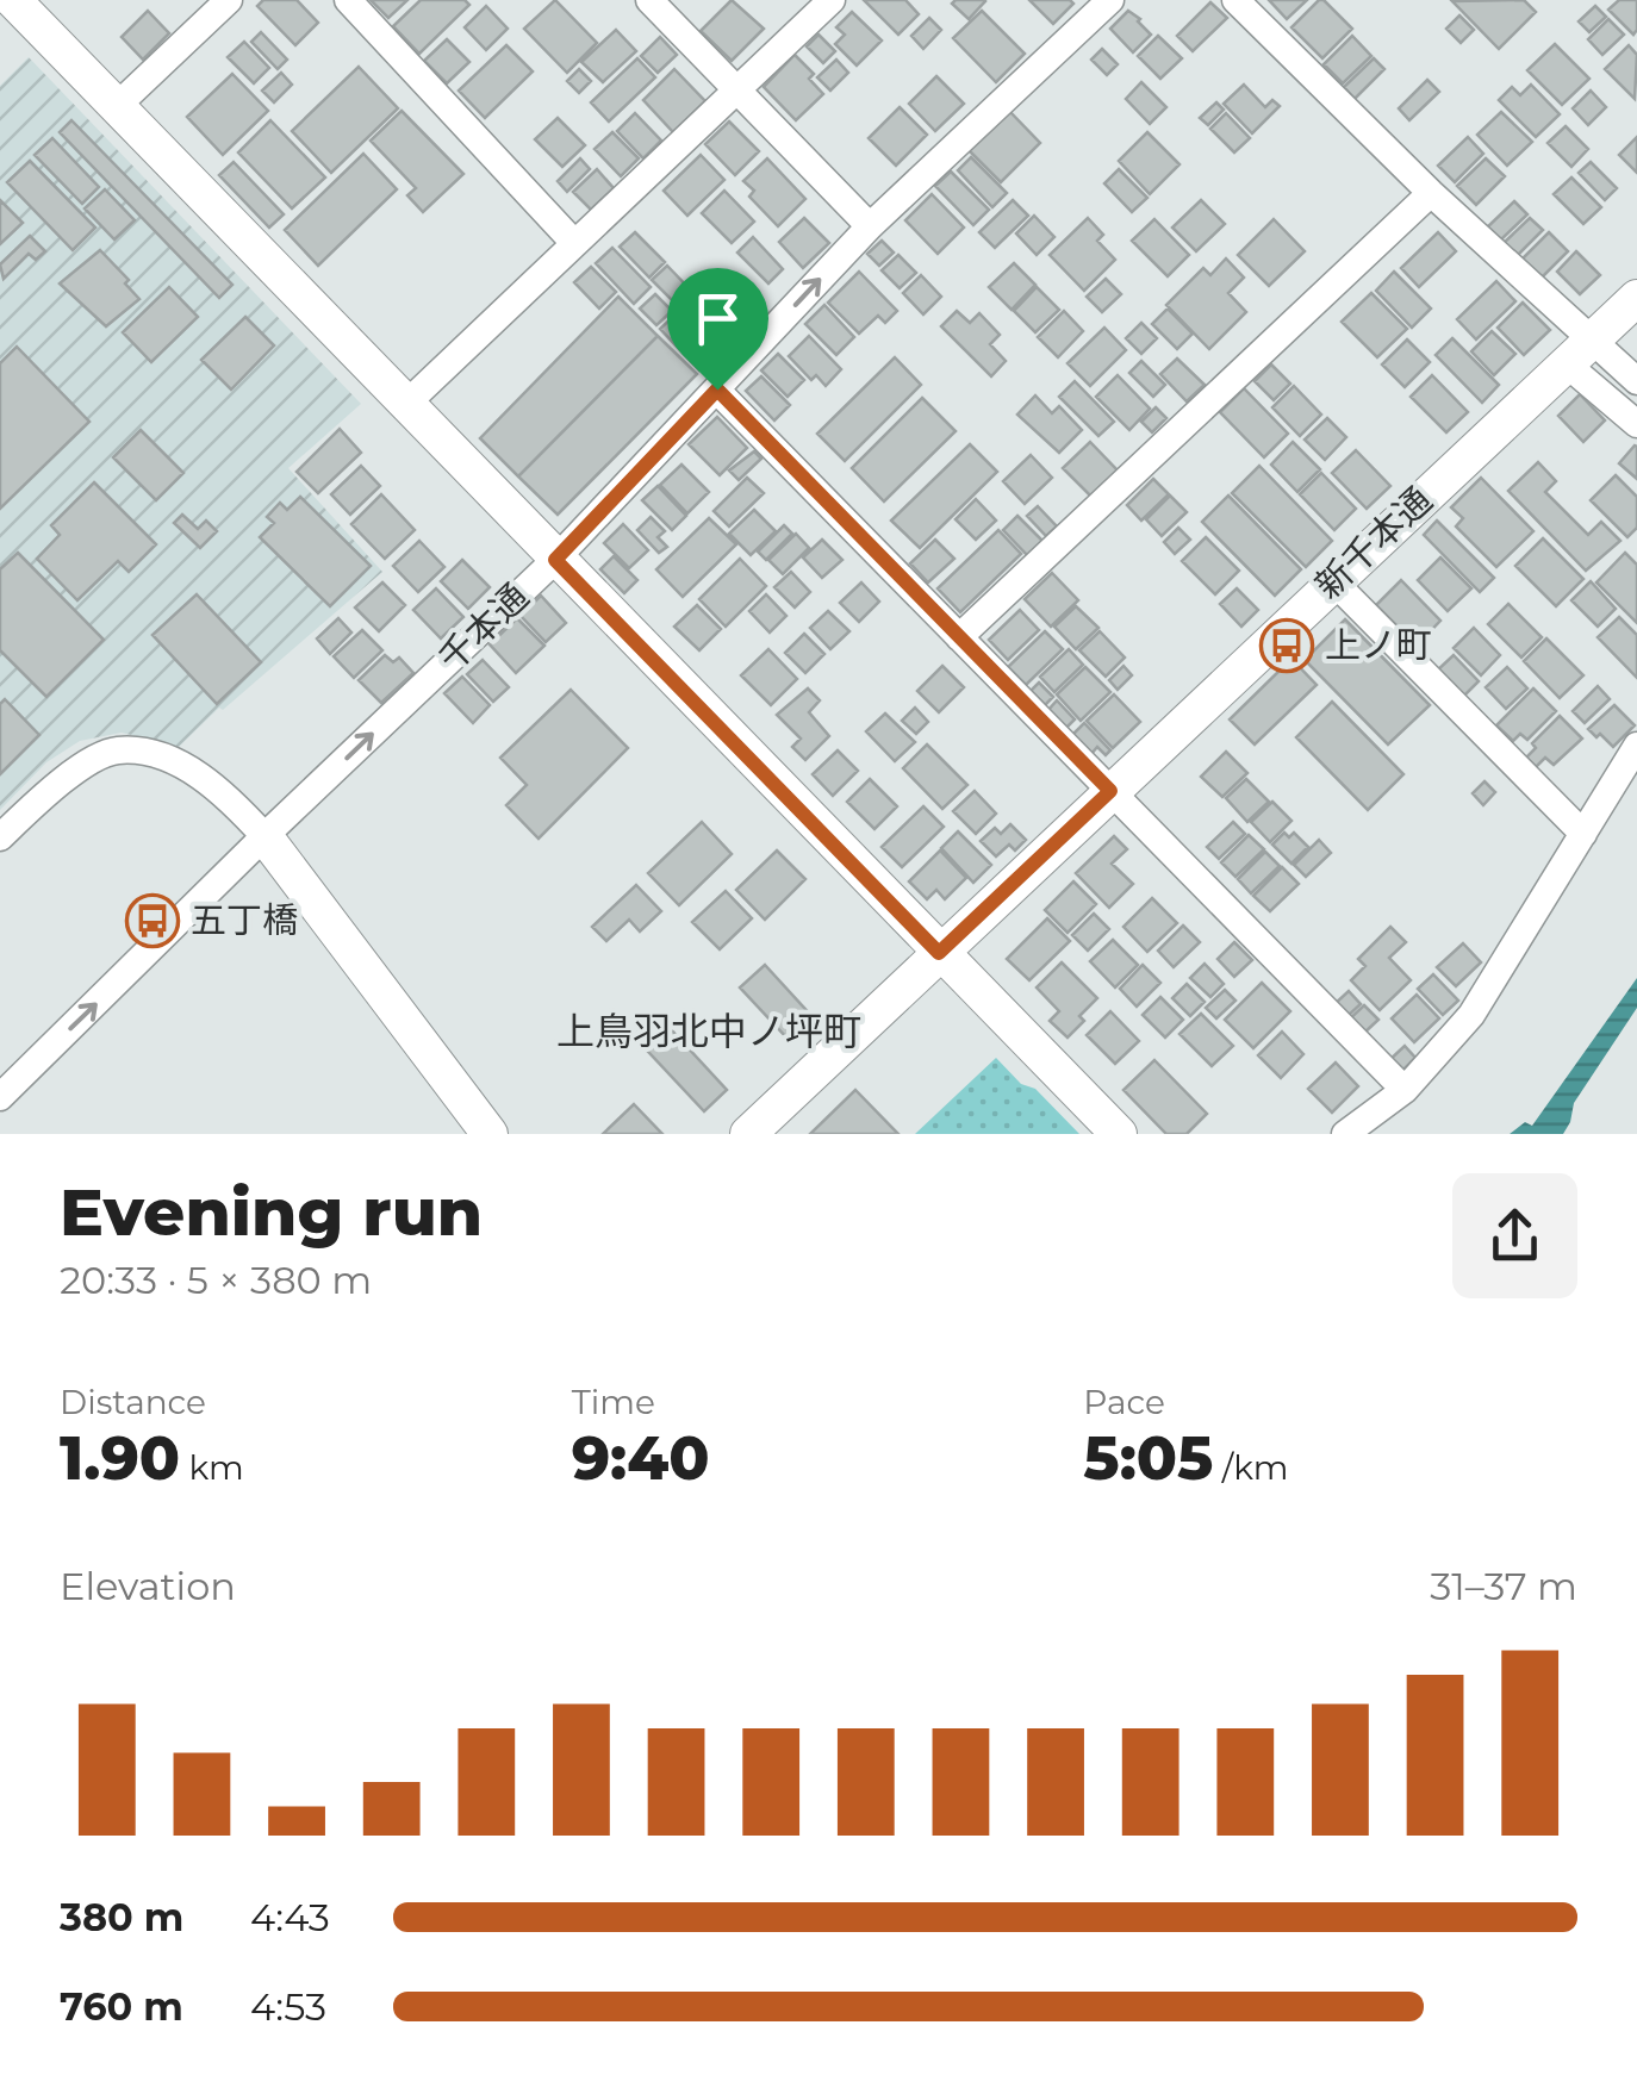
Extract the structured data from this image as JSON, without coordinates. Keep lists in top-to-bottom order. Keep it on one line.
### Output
{"streets":{"street":["新千本通","千本通"]},"one_way":["千本通"],"districts":["上鳥羽北中ノ坪町"],"places":{"bus stop":["上ノ町","五丁橋"]},"page":{"heading":["Evening run","20:33 · 5 × 380 m"],"stats":[["Distance","1.90 km"],["Time","9:40"],["Pace","5:05 /km"]],"chart":["Elevation","31–37 m"],"list":[{"name":"380 m","note":"4:43"},{"name":"760 m","note":"4:53"}]}}
